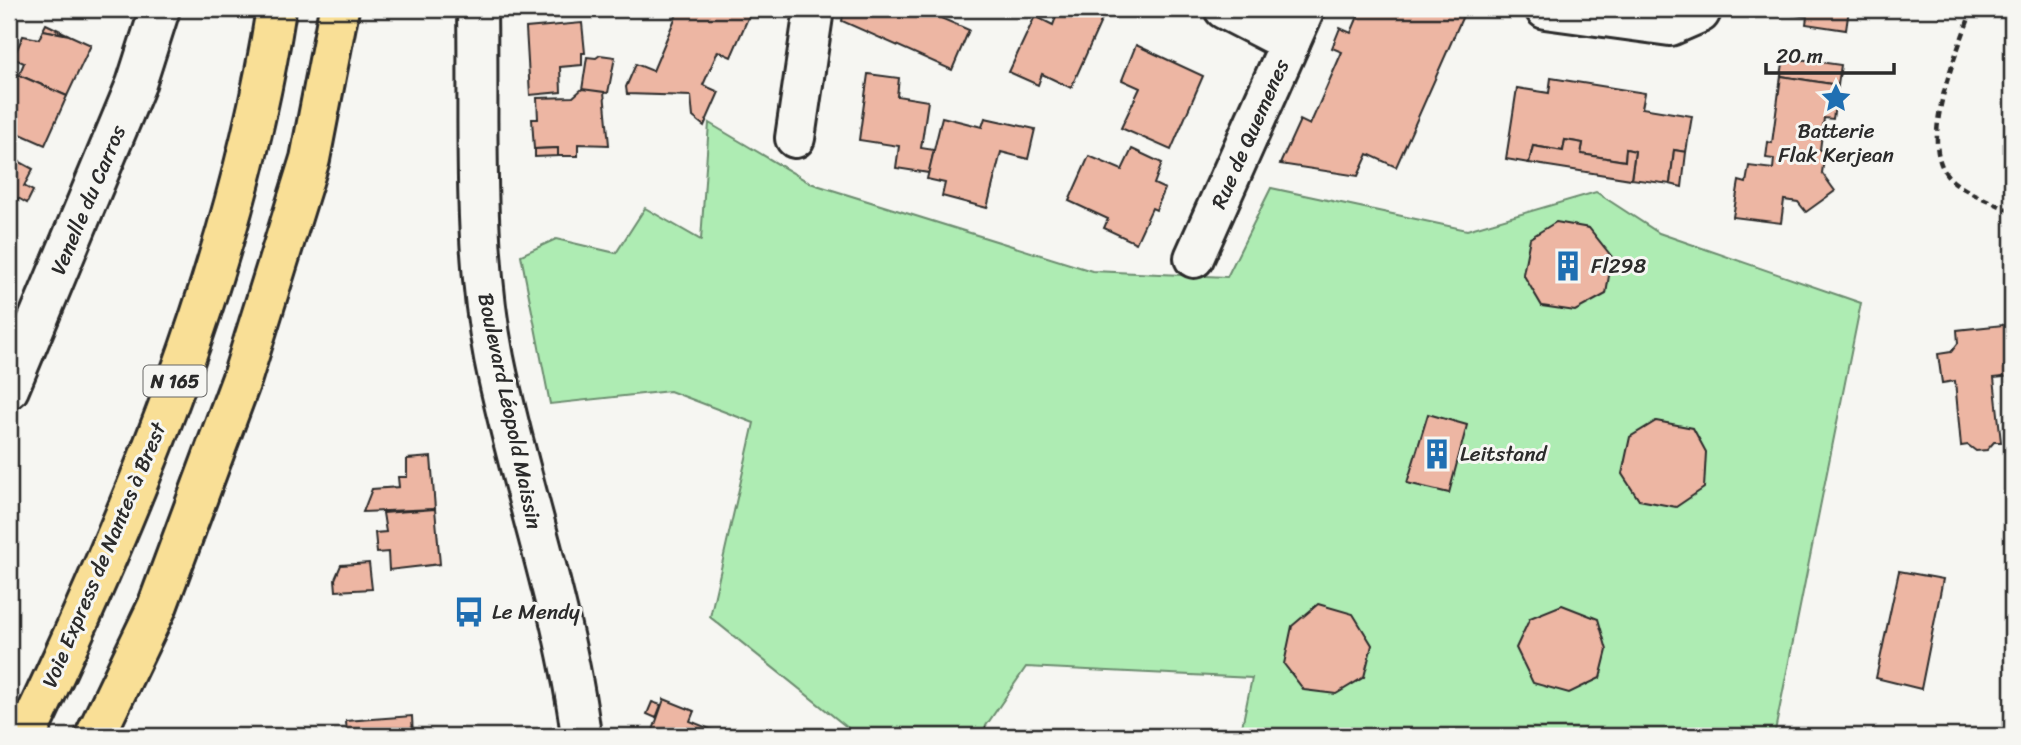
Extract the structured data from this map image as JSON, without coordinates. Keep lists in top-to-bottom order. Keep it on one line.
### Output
{"streets":{"highway":["N 165","Voie Express de Nantes à Brest"],"street":["Rue de Quemenes","Venelle du Carros","Boulevard Léopold Maissin"]},"places":{"place":["Batterie Flak Kerjean"],"building":["Fl298","Leitstand"],"bus stop":["Le Mendy"]},"scale_bar":"20 m"}
